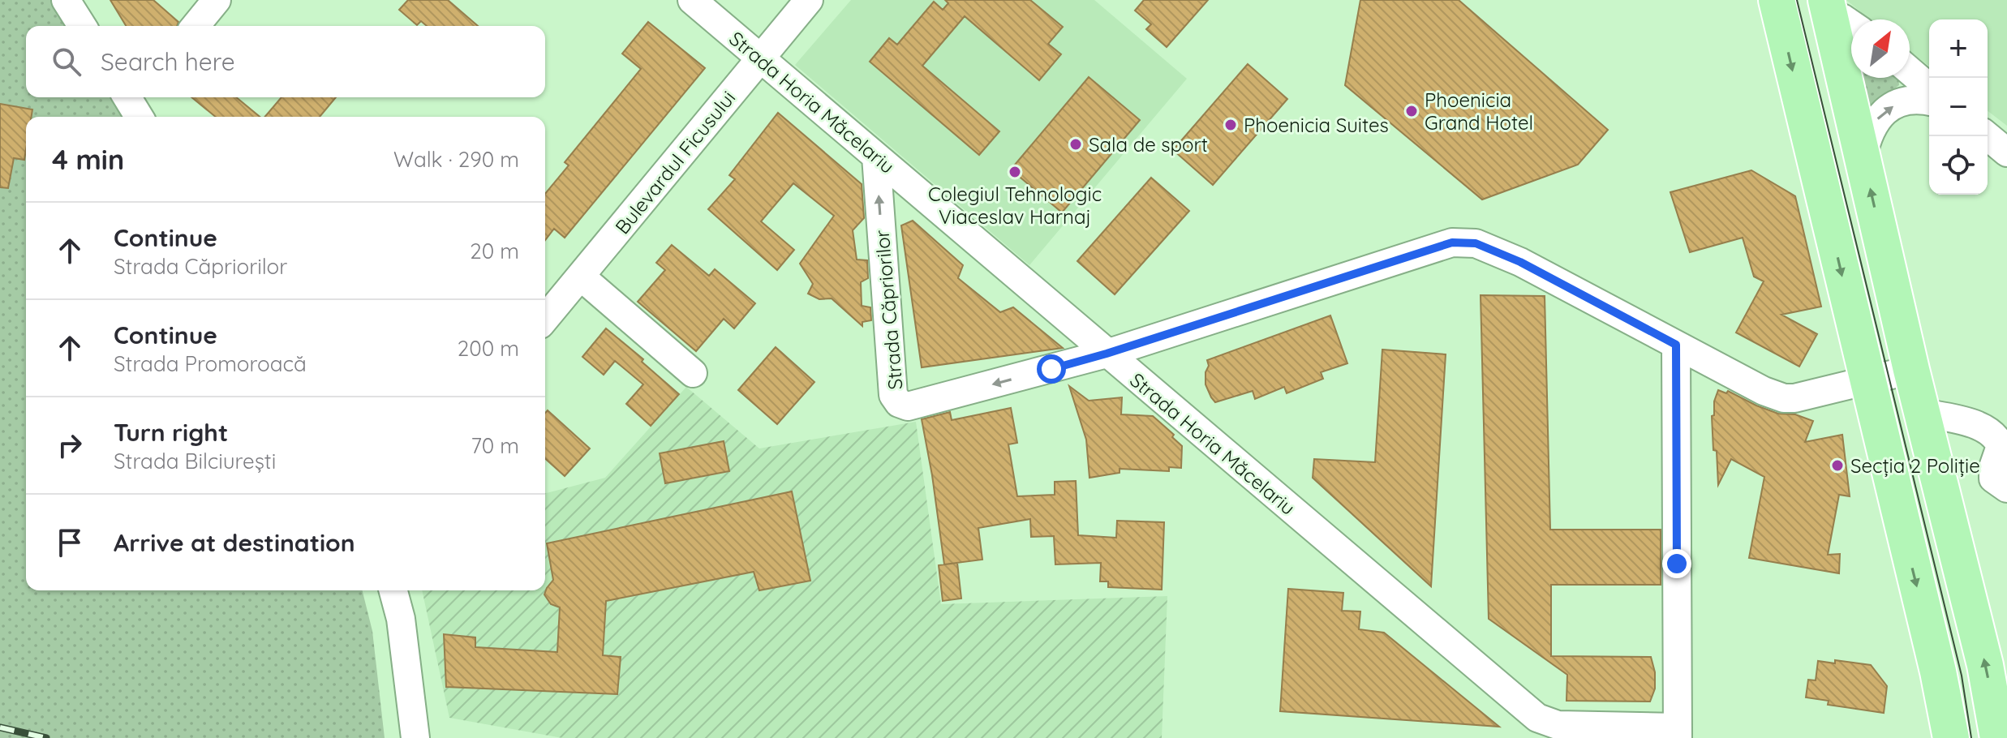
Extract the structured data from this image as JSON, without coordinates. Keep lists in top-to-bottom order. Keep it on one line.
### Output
{"streets":{"street":["Strada Horia Măcelariu","Bulevardul Ficusului","Strada Căpriorilor"]},"crossings":[["Strada Horia Măcelariu","Bulevardul Ficusului"],["Strada Horia Măcelariu","Strada Căpriorilor"]],"places":["Phoenicia Grand Hotel","Phoenicia Suites","Sala de sport","Colegiul Tehnologic Viaceslav Harnaj","Secția 2 Poliție"],"north":"top right","page":{"map_buttons":["+","−"],"search":"Search here","heading":["4 min","Walk · 290 m"],"list":[["Continue","Strada Căpriorilor","20 m"],["Continue","Strada Promoroacă","200 m"],["Turn right","Strada Bilciurești","70 m"],"Arrive at destination"]}}
